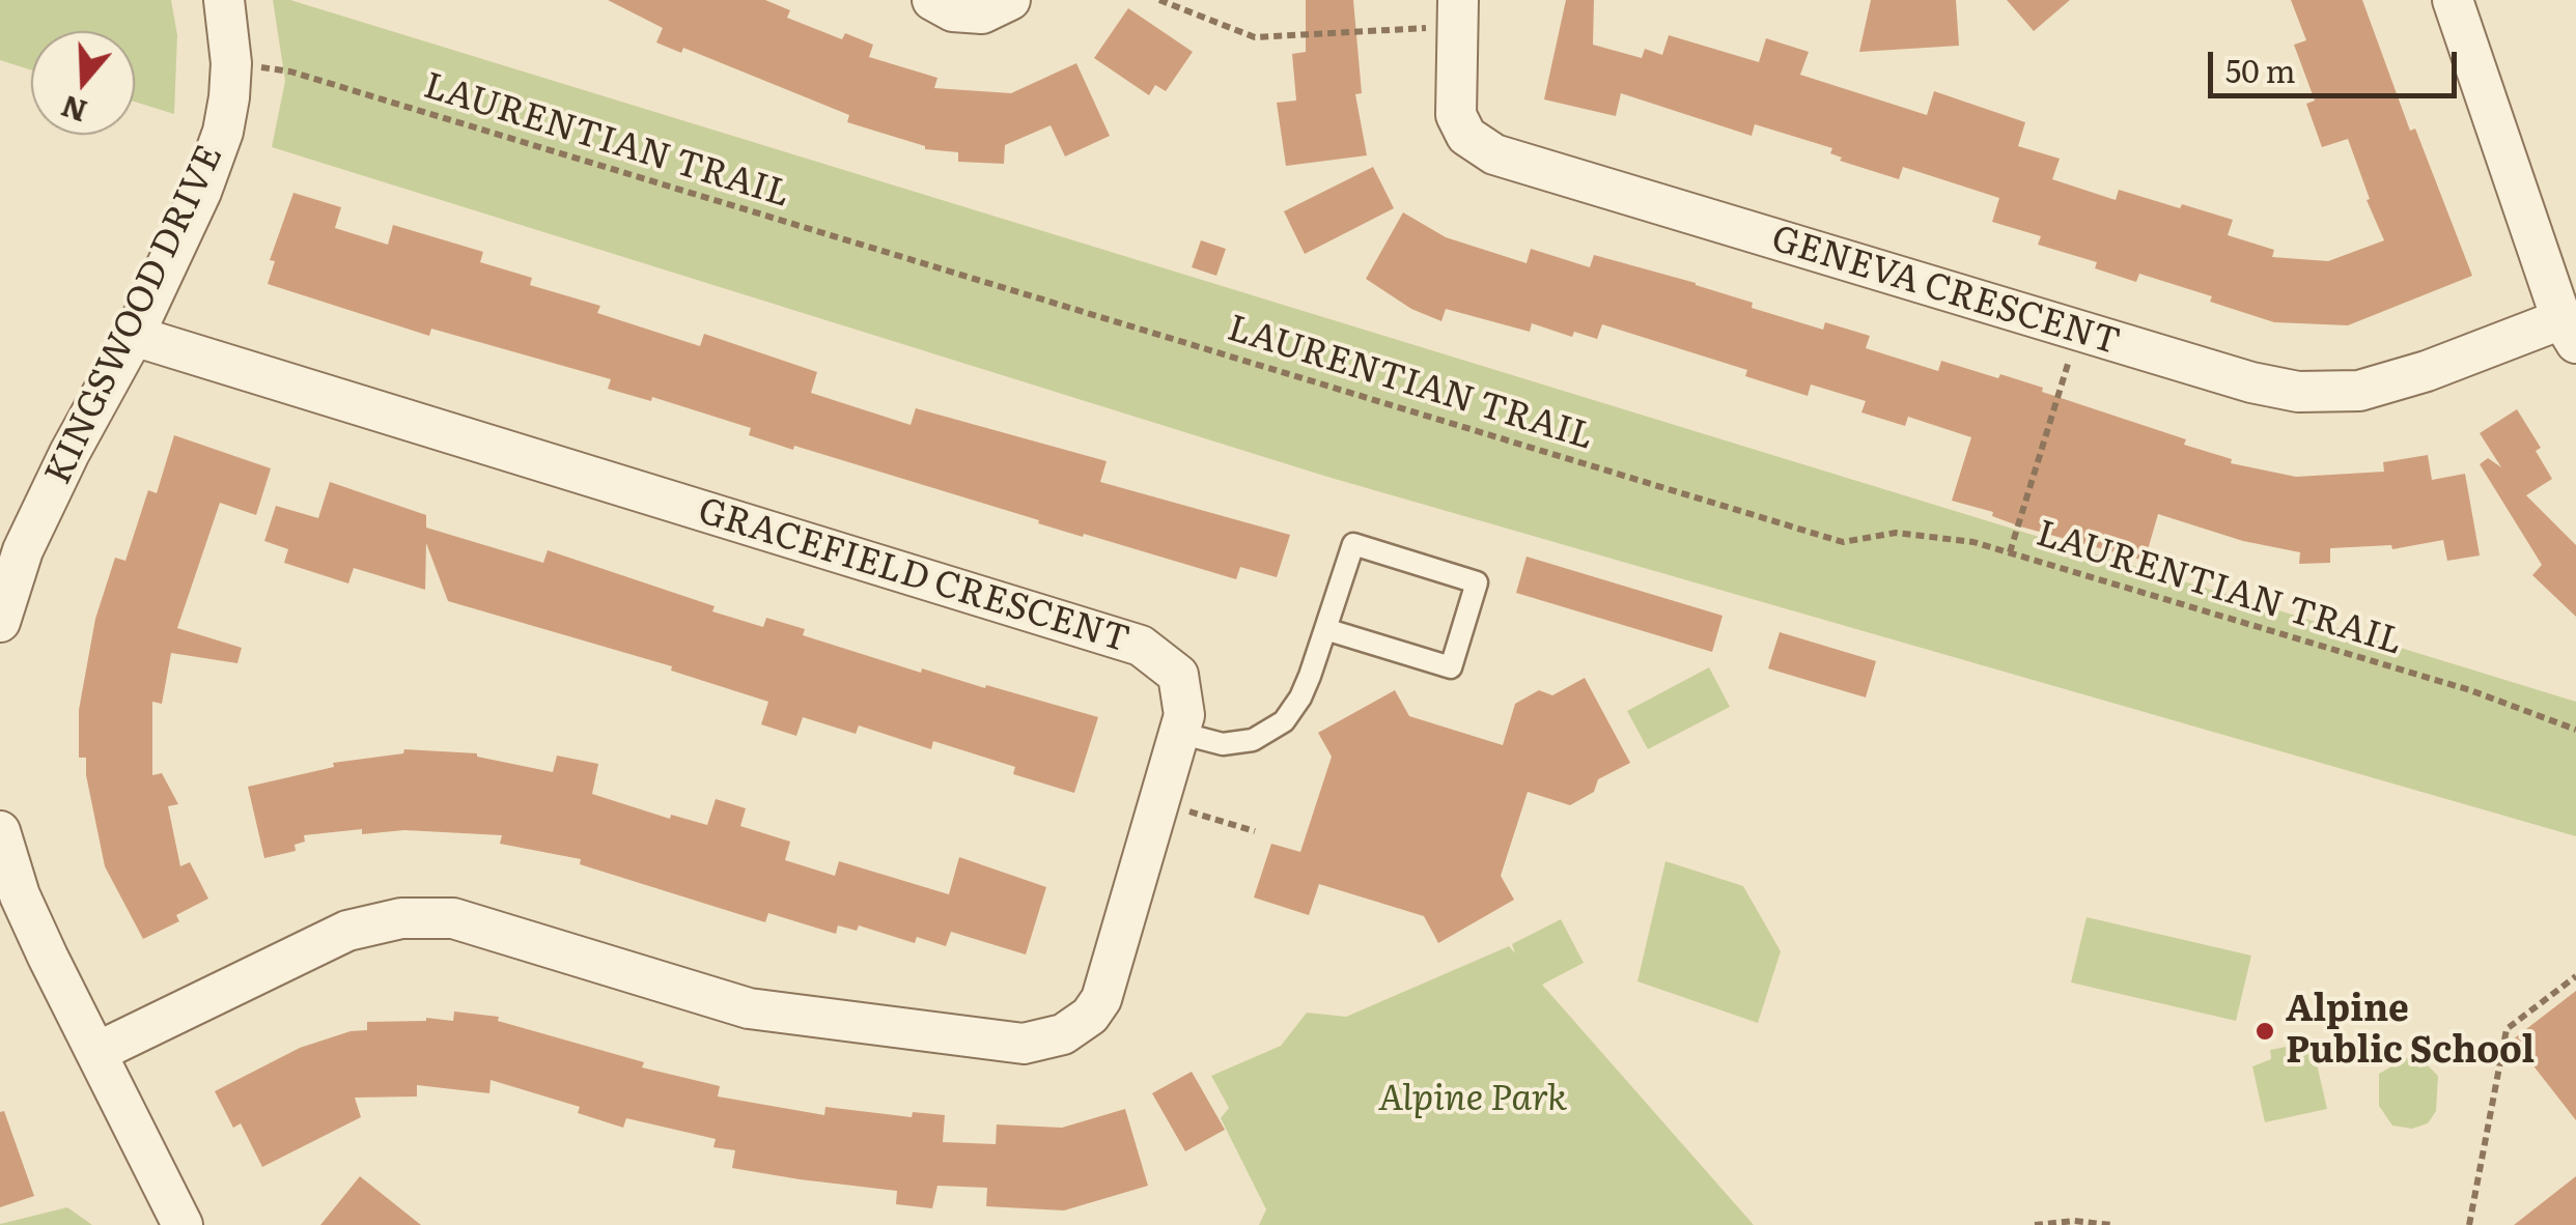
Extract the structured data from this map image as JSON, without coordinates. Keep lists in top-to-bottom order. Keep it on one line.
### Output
{"streets":{"street":["GENEVA CRESCENT","KINGSWOOD DRIVE","GRACEFIELD CRESCENT"],"path":["LAURENTIAN TRAIL"]},"crossings":[["LAURENTIAN TRAIL","KINGSWOOD DRIVE"],["KINGSWOOD DRIVE","GRACEFIELD CRESCENT"]],"parks":["Alpine Park"],"places":["Alpine Public School"],"scale_bar":"50 m","north":"bottom"}
